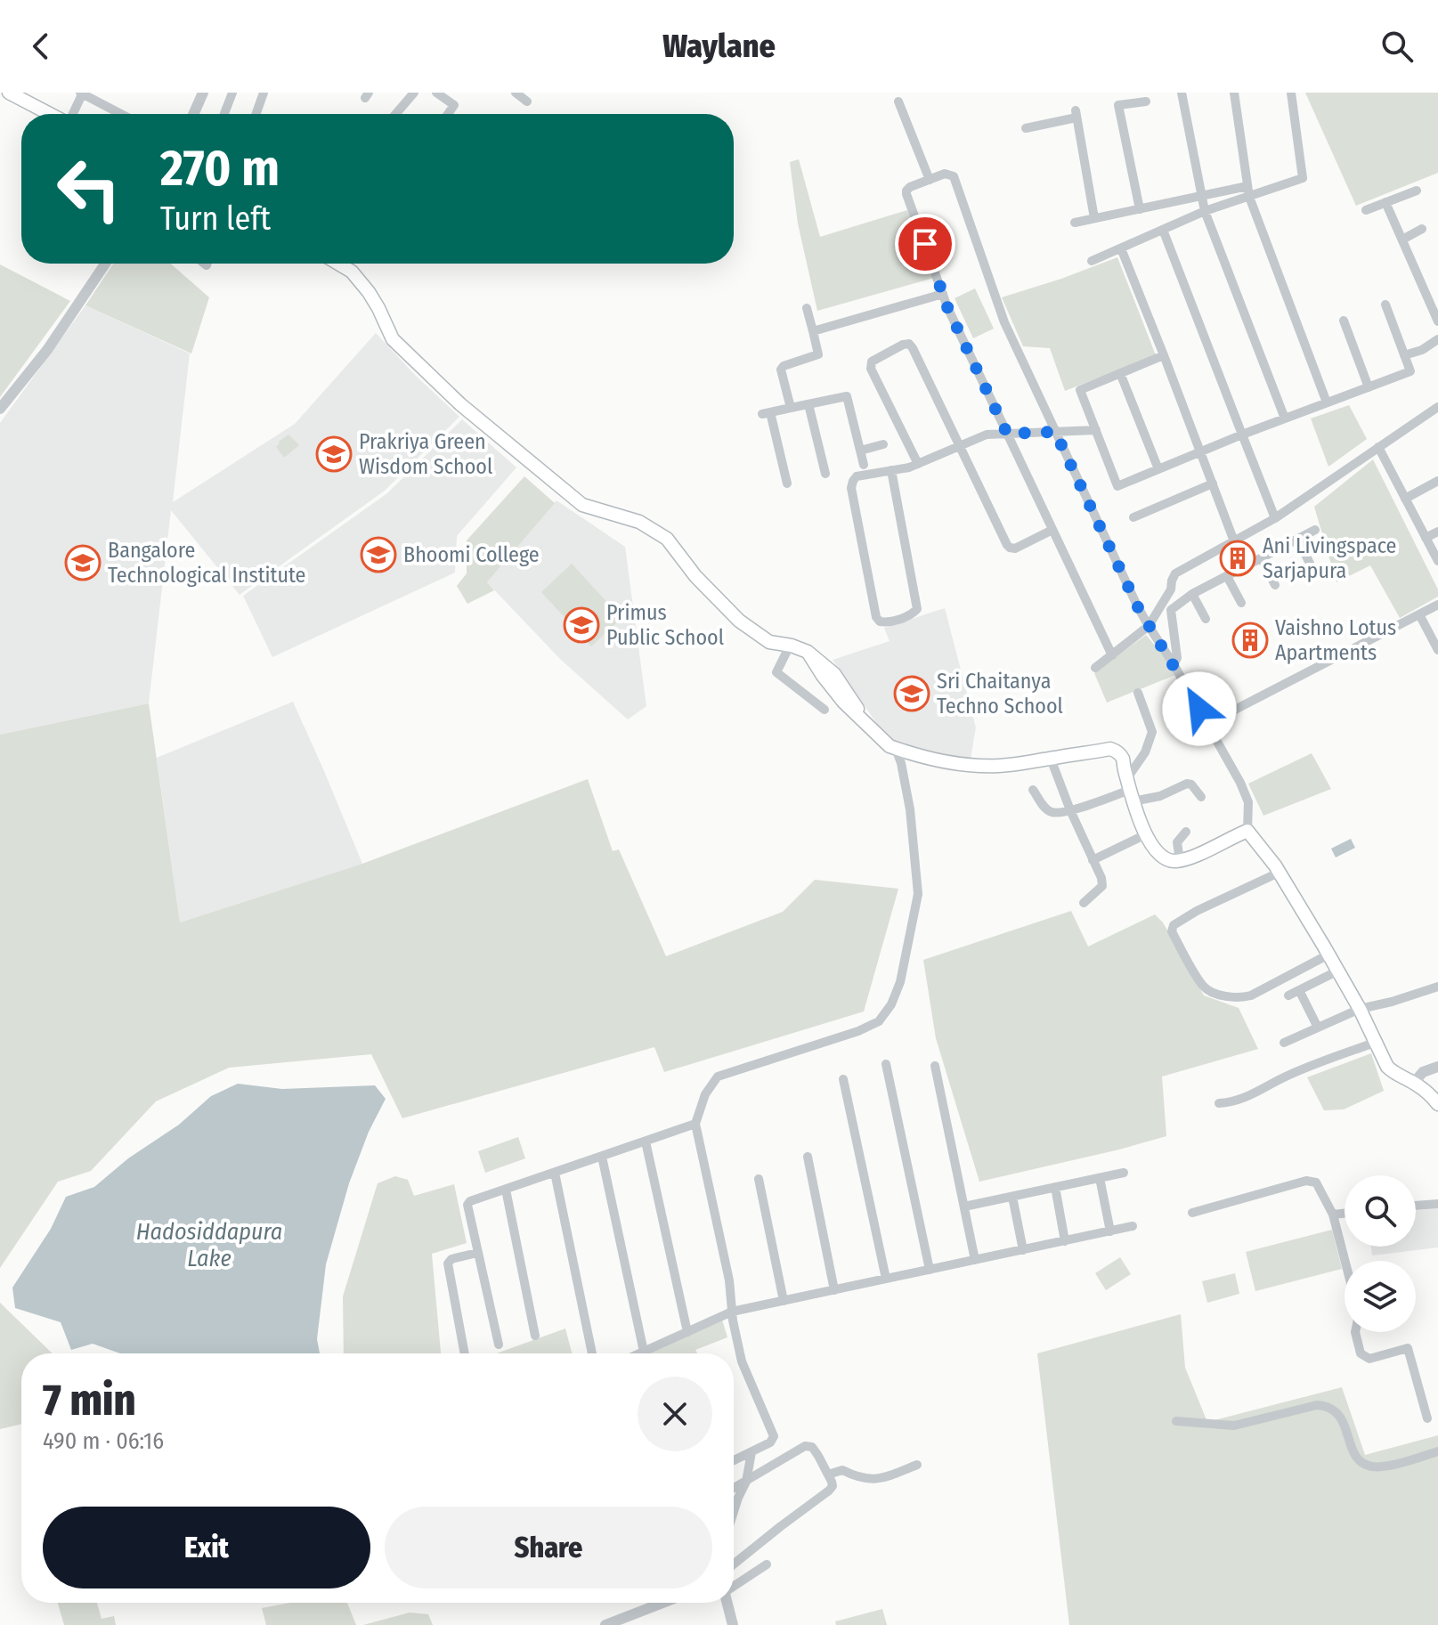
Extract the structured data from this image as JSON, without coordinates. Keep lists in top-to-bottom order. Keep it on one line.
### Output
{"water":["Hadosiddapura Lake"],"places":{"school or university":["Prakriya Green Wisdom School","Bhoomi College","Bangalore Technological Institute","Primus Public School","Sri Chaitanya Techno School"],"building":["Ani Livingspace Sarjapura","Vaishno Lotus Apartments"]},"page":{"header":"Waylane","turn":["270 m","Turn left"],"heading":["7 min","490 m · 06:16"],"buttons":["Exit","Share"]}}
